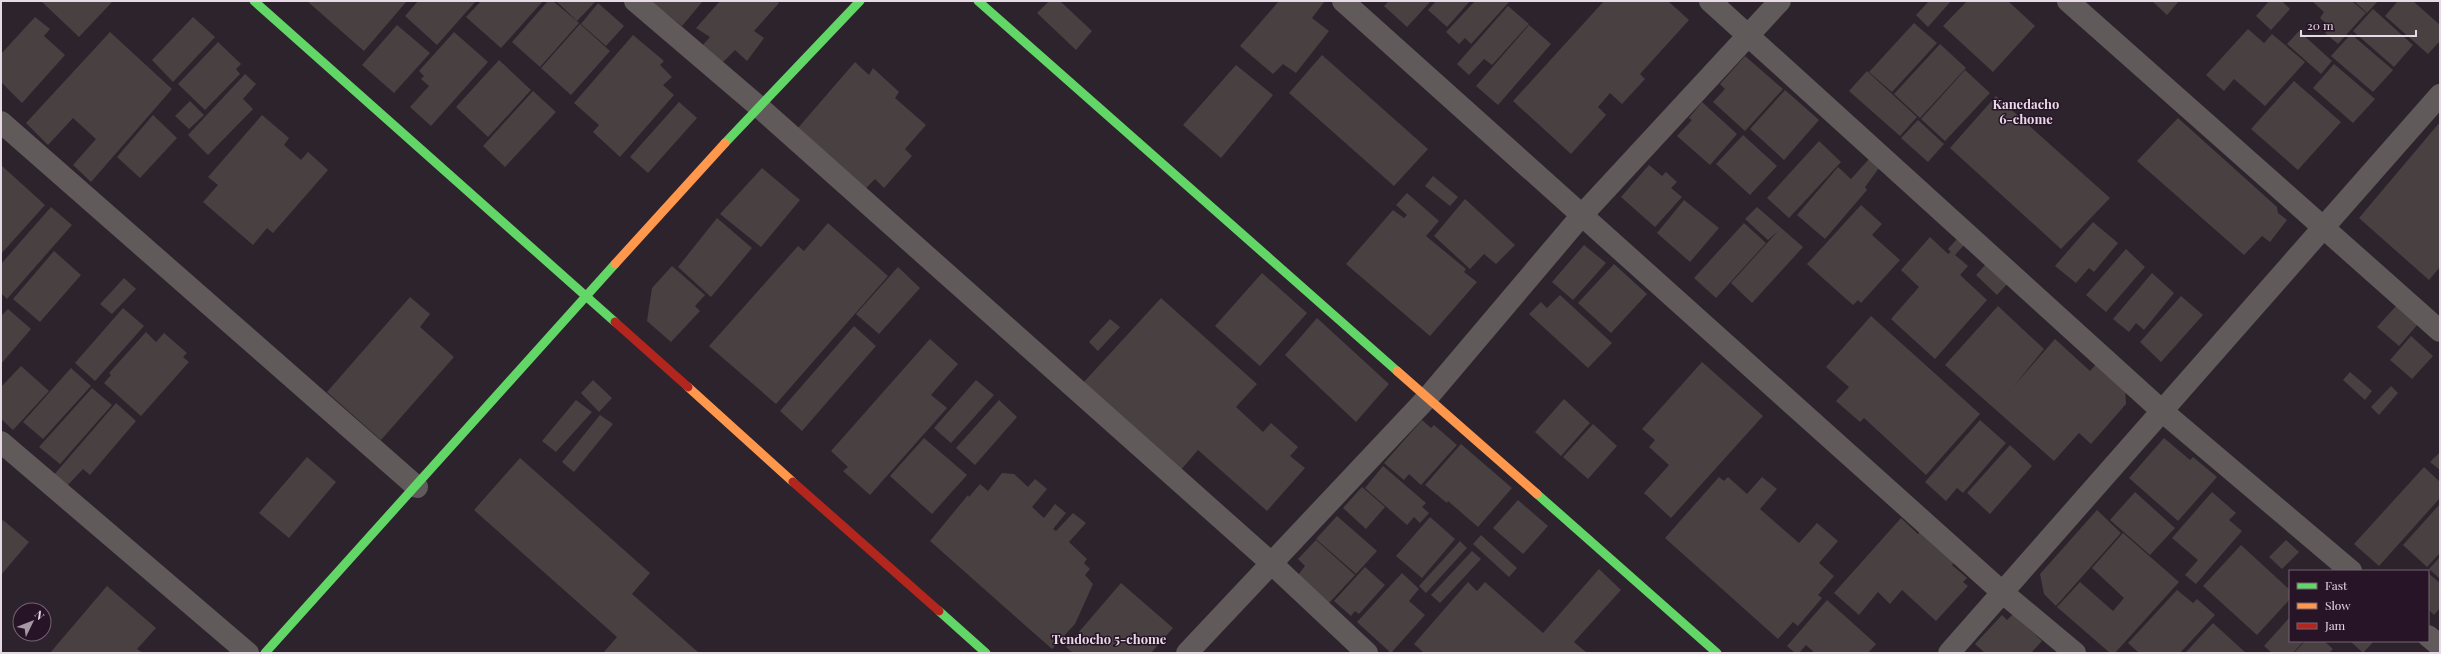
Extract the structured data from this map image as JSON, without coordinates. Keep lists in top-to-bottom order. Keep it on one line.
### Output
{"districts":["Kanedacho 6-chome","Tendocho 5-chome"],"legend":["Fast","Slow","Jam"],"scale_bar":"20 m","north":"top right"}
